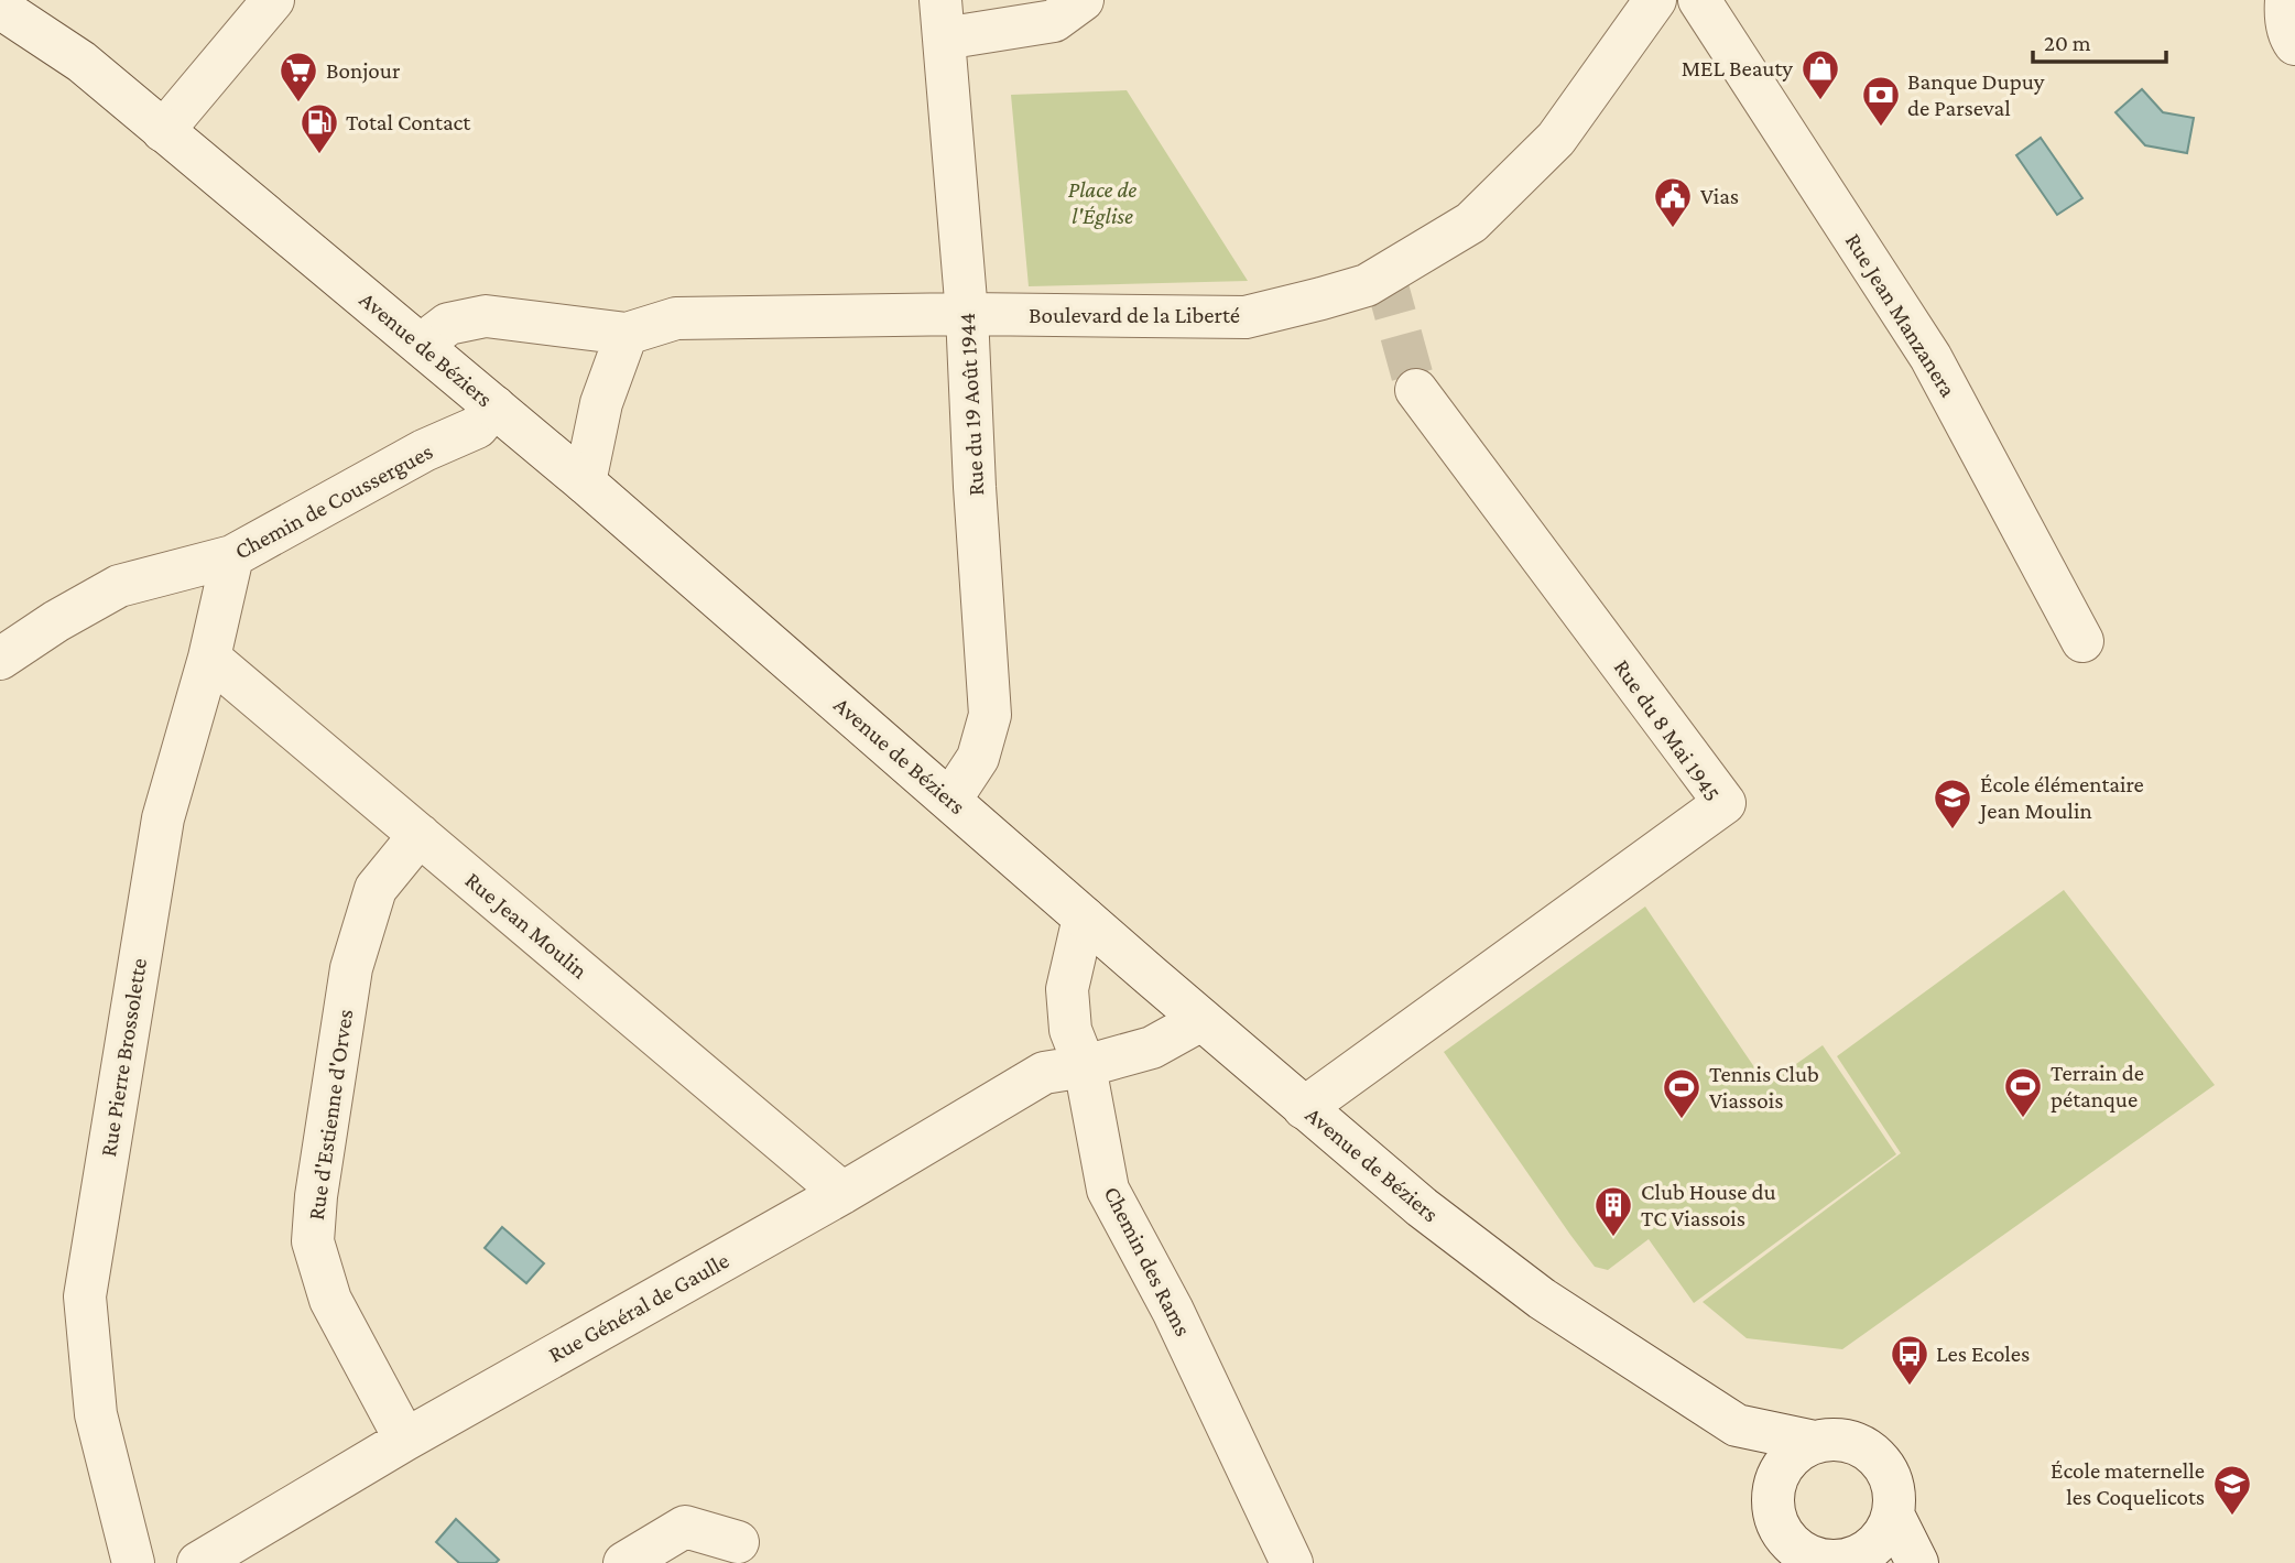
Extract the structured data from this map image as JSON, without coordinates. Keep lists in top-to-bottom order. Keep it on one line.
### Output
{"streets":{"street":["Boulevard de la Liberté","Rue Jean Manzanera","Avenue de Béziers","Rue du 19 Août 1944","Chemin de Coussergues","Rue du 8 Mai 1945","Rue Jean Moulin","Rue Pierre Brossolette","Rue d'Estienne d'Orves","Chemin des Rams","Rue Général de Gaulle"]},"crossings":[["Boulevard de la Liberté","Rue du 19 Août 1944"],["Avenue de Béziers","Rue du 19 Août 1944"],["Avenue de Béziers","Chemin de Coussergues"],["Avenue de Béziers","Rue du 8 Mai 1945"],["Avenue de Béziers","Chemin des Rams"],["Chemin de Coussergues","Rue Pierre Brossolette"],["Rue Jean Moulin","Rue Pierre Brossolette"],["Rue Jean Moulin","Rue d'Estienne d'Orves"],["Rue Jean Moulin","Rue Général de Gaulle"],["Rue d'Estienne d'Orves","Rue Général de Gaulle"],["Chemin des Rams","Rue Général de Gaulle"]],"parks":["Place de l'Église"],"places":{"shop":["MEL Beauty"],"supermarket":["Bonjour"],"bank":["Banque Dupuy de Parseval"],"fuel station":["Total Contact"],"public building":["Vias"],"school or university":["École élémentaire Jean Moulin","École maternelle les Coquelicots"],"sports":["Terrain de pétanque","Tennis Club Viassois"],"building":["Club House du TC Viassois"],"bus stop":["Les Ecoles"]},"scale_bar":"20 m"}
